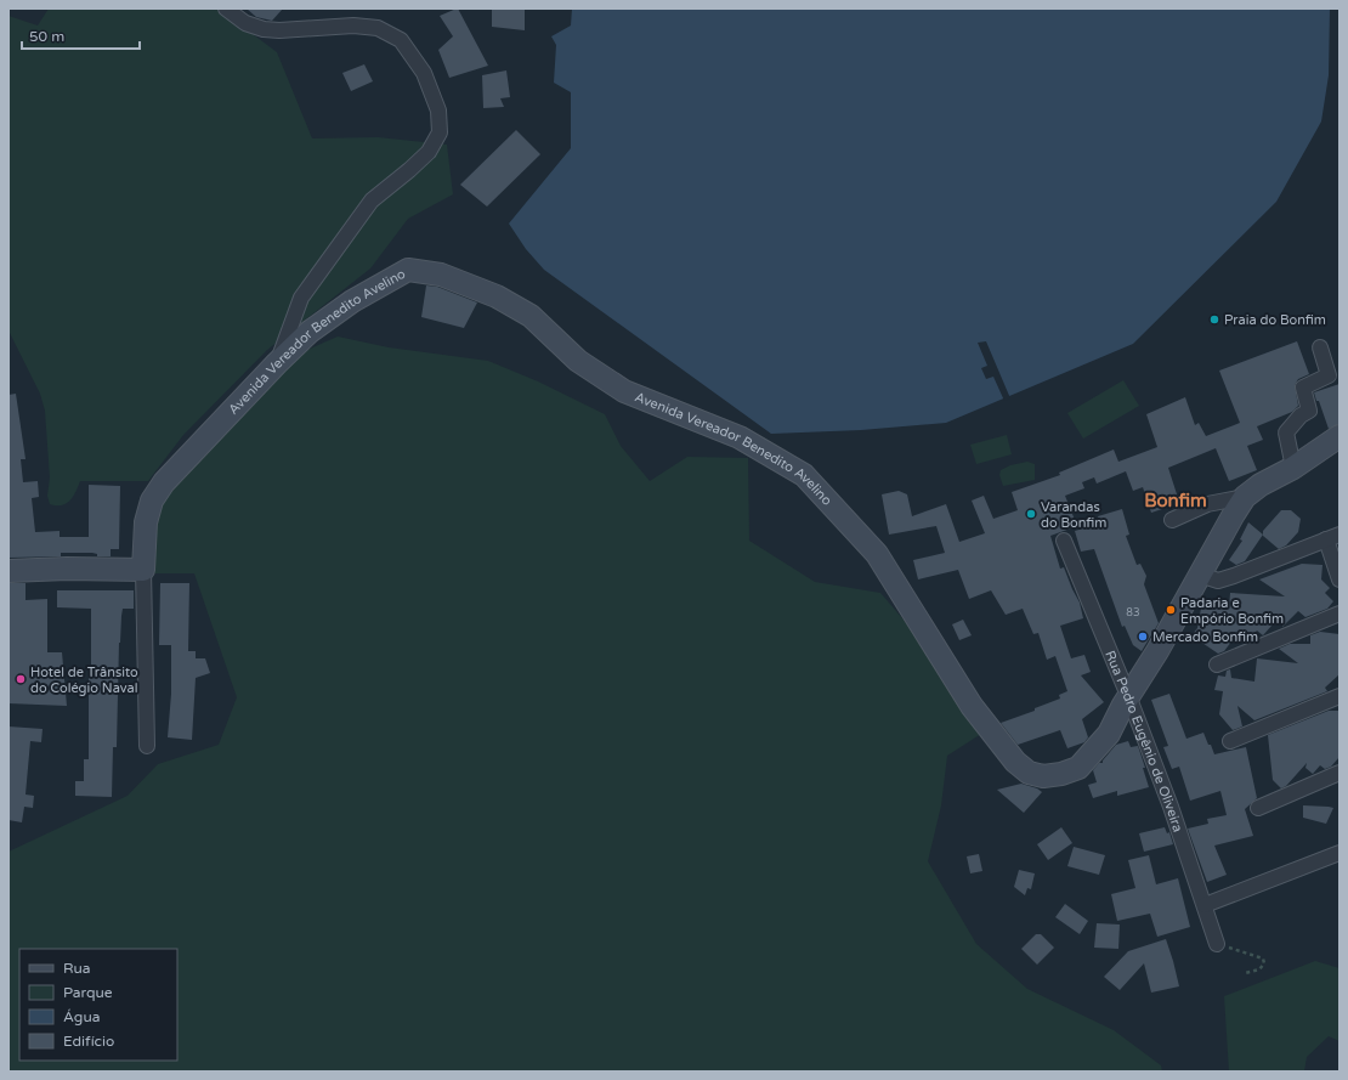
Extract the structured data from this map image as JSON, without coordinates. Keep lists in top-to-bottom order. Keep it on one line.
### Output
{"streets":{"main road":["Avenida Vereador Benedito Avelino"],"street":["Rua Pedro Eugênio de Oliveira"]},"crossings":[["Avenida Vereador Benedito Avelino","Rua Pedro Eugênio de Oliveira"]],"districts":["Bonfim"],"places":["Praia do Bonfim","Varandas do Bonfim","Padaria e Empório Bonfim","Mercado Bonfim","Hotel de Trânsito do Colégio Naval"],"house_numbers":["83"],"legend":["Rua","Parque","Água","Edifício"],"scale_bar":"50 m"}
